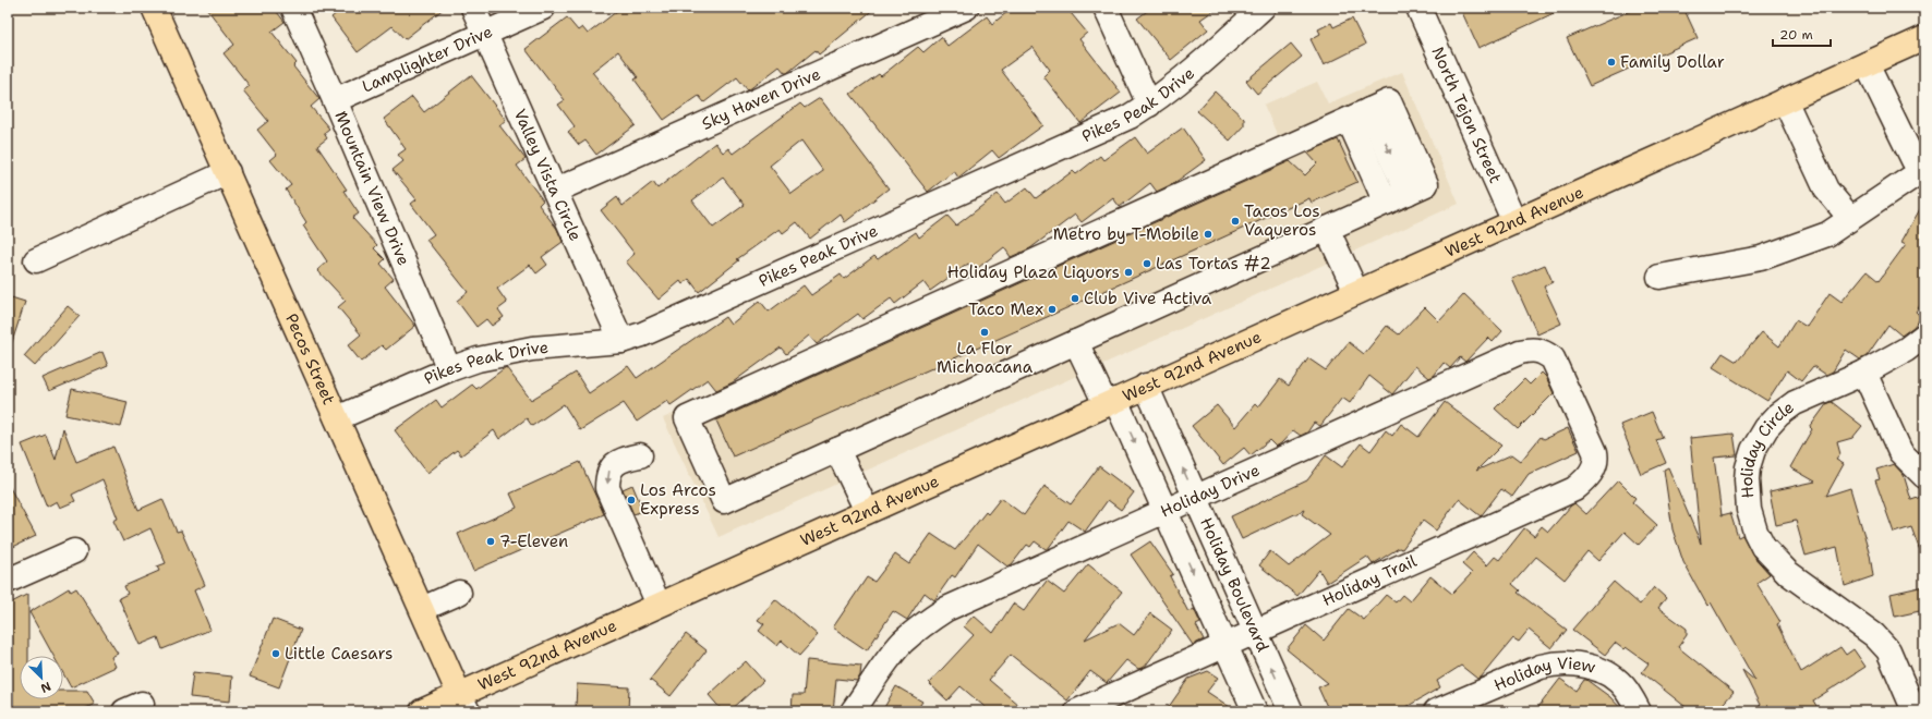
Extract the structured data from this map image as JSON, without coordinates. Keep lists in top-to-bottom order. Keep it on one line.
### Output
{"streets":{"main road":["West 92nd Avenue","Pecos Street"],"street":["Lamplighter Drive","Sky Haven Drive","Pikes Peak Drive","North Tejon Street","Valley Vista Circle","Mountain View Drive","Holiday Circle","Holiday Drive","Holiday Trail","Holiday Boulevard","Holiday View"]},"crossings":[["Lamplighter Drive","Valley Vista Circle"],["Lamplighter Drive","Mountain View Drive"],["Sky Haven Drive","Valley Vista Circle"],["Pikes Peak Drive","Valley Vista Circle"],["Pikes Peak Drive","Mountain View Drive"],["Pikes Peak Drive","Pecos Street"],["North Tejon Street","West 92nd Avenue"],["West 92nd Avenue","Pecos Street"],["West 92nd Avenue","Holiday Boulevard"],["Holiday Drive","Holiday Trail"],["Holiday Drive","Holiday Boulevard"],["Holiday Trail","Holiday Boulevard"]],"places":["Family Dollar","Tacos Los Vaqueros","Metro by T-Mobile","Las Tortas #2","Holiday Plaza Liquors","Club Vive Activa","Taco Mex","La Flor Michoacana","Los Arcos Express","7-Eleven","Little Caesars"],"scale_bar":"20 m","north":"bottom right"}
